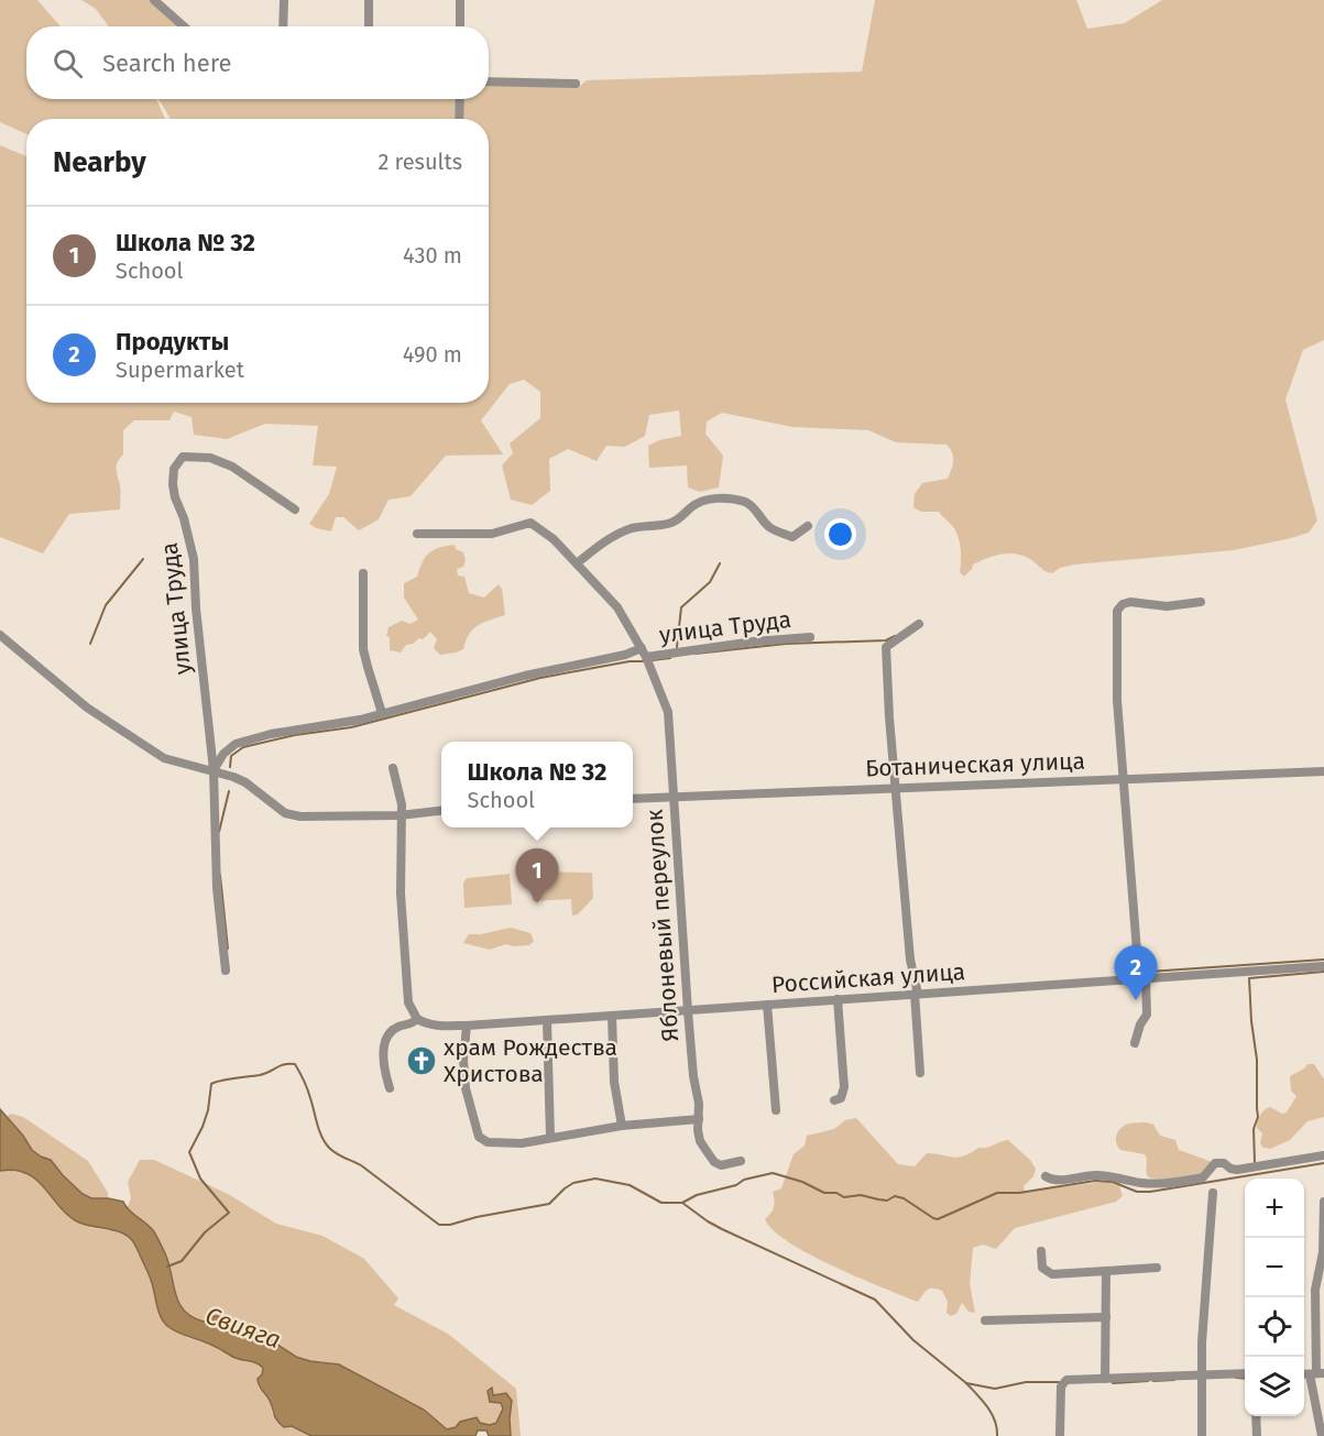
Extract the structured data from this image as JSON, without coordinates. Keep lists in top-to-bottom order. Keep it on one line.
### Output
{"streets":{"street":["улица Труда","Ботаническая улица","Яблоневый переулок","Российская улица"]},"crossings":[["улица Труда","Яблоневый переулок"],["Ботаническая улица","Яблоневый переулок"],["Яблоневый переулок","Российская улица"]],"water":["Свияга"],"places":{"church":["храм Рождества Христова"]},"page":{"search":"Search here","heading":["Nearby","2 results"],"list":[{"mark":"1","name":"Школа № 32","note":"School","value":"430 m"},{"mark":"2","name":"Продукты","note":"Supermarket","value":"490 m"}],"popup":["Школа № 32","School"],"pins":["1","2"],"map_buttons":["+","−"]}}
